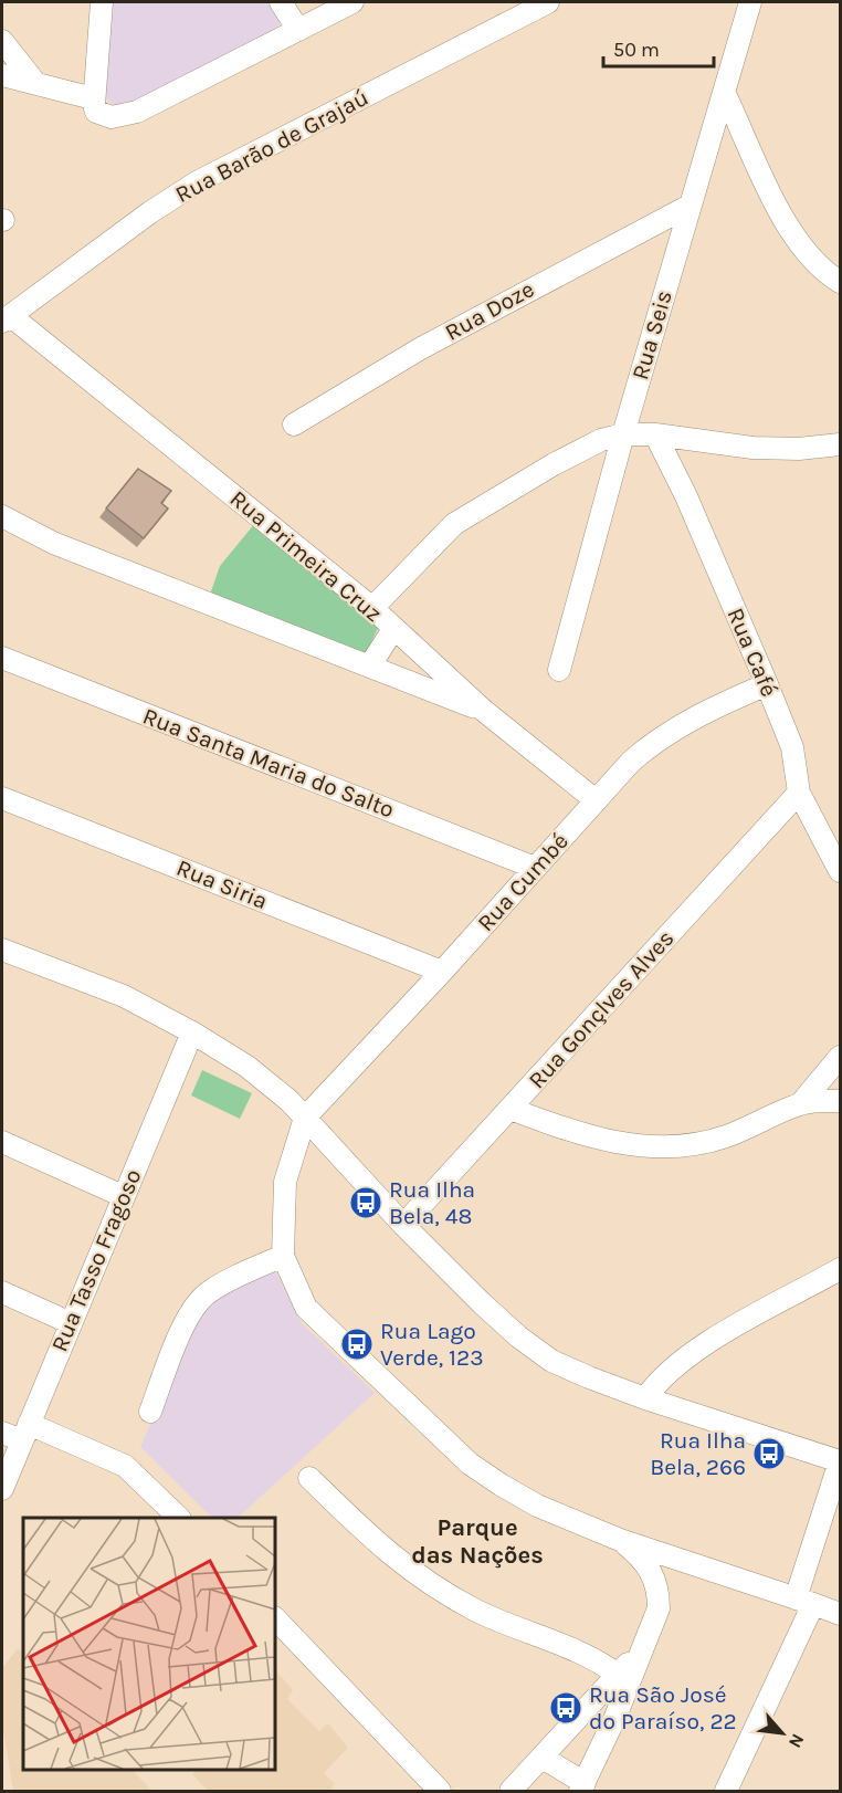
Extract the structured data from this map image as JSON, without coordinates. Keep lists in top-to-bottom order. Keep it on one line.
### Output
{"streets":{"street":["Rua Barão de Grajaú","Rua Doze","Rua Seis","Rua Primeira Cruz","Rua Café","Rua Santa Maria do Salto","Rua Cumbé","Rua Siria","Rua Gonçlves Alves","Rua Tasso Fragoso"]},"crossings":[["Rua Barão de Grajaú","Rua Primeira Cruz"],["Rua Doze","Rua Seis"],["Rua Primeira Cruz","Rua Cumbé"],["Rua Café","Rua Cumbé"],["Rua Café","Rua Gonçlves Alves"],["Rua Santa Maria do Salto","Rua Cumbé"],["Rua Cumbé","Rua Siria"]],"districts":["Parque das Nações"],"places":{"bus stop":["Rua Ilha Bela, 48","Rua Lago Verde, 123","Rua Ilha Bela, 266","Rua São José do Paraíso, 22"]},"scale_bar":"50 m","north":"bottom right"}
